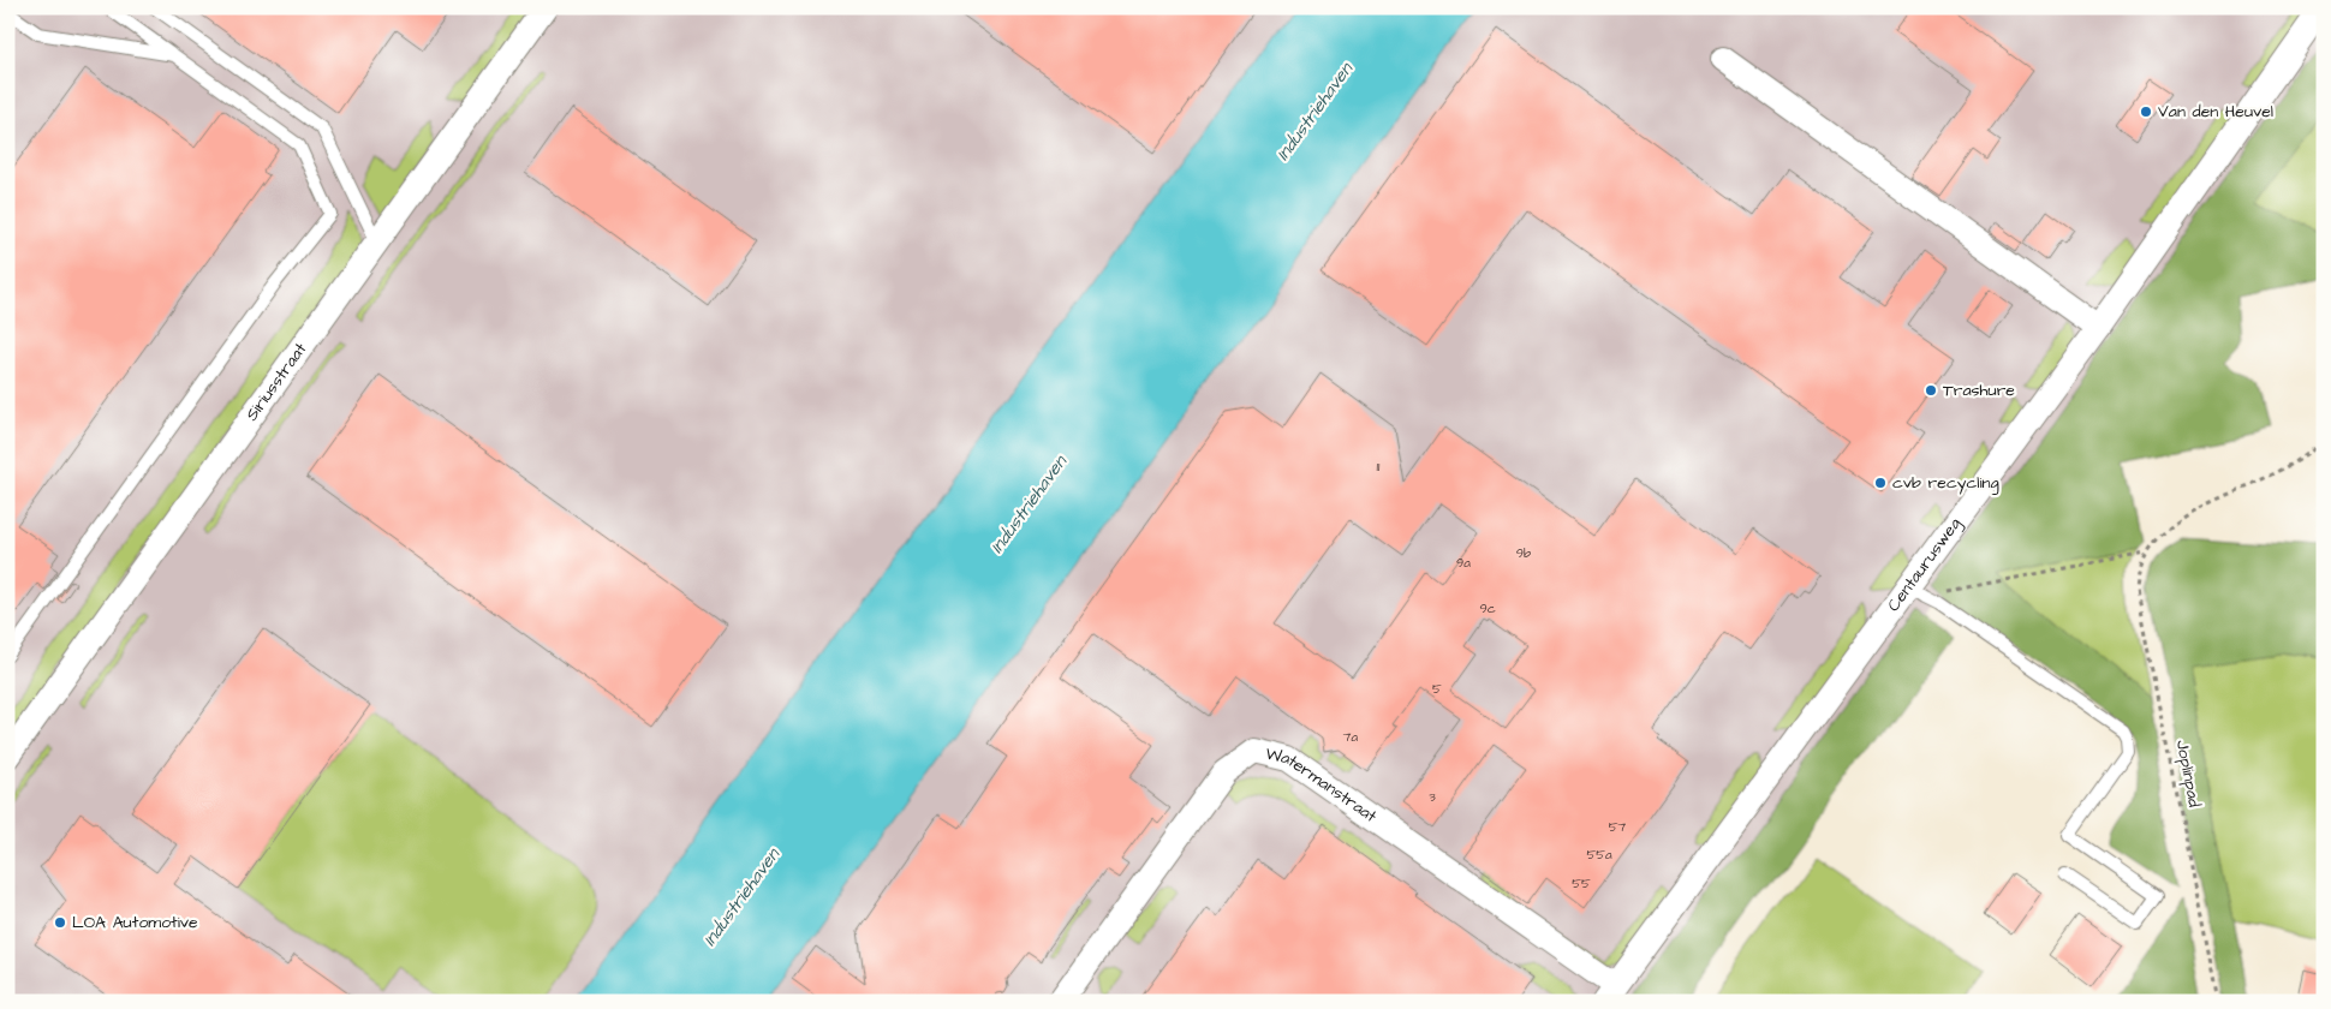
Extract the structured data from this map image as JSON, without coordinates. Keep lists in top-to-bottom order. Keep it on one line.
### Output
{"streets":{"street":["Siriusstraat","Centaurusweg","Watermanstraat"],"path":["Joplinpad"]},"crossings":[["Centaurusweg","Watermanstraat"]],"water":["Industriehaven"],"places":["Van den Heuvel","Trashure","cvb recycling","LOA Automotive"],"house_numbers":["11","9b","9a","9c","5","7a","3","57","55a","55"]}
